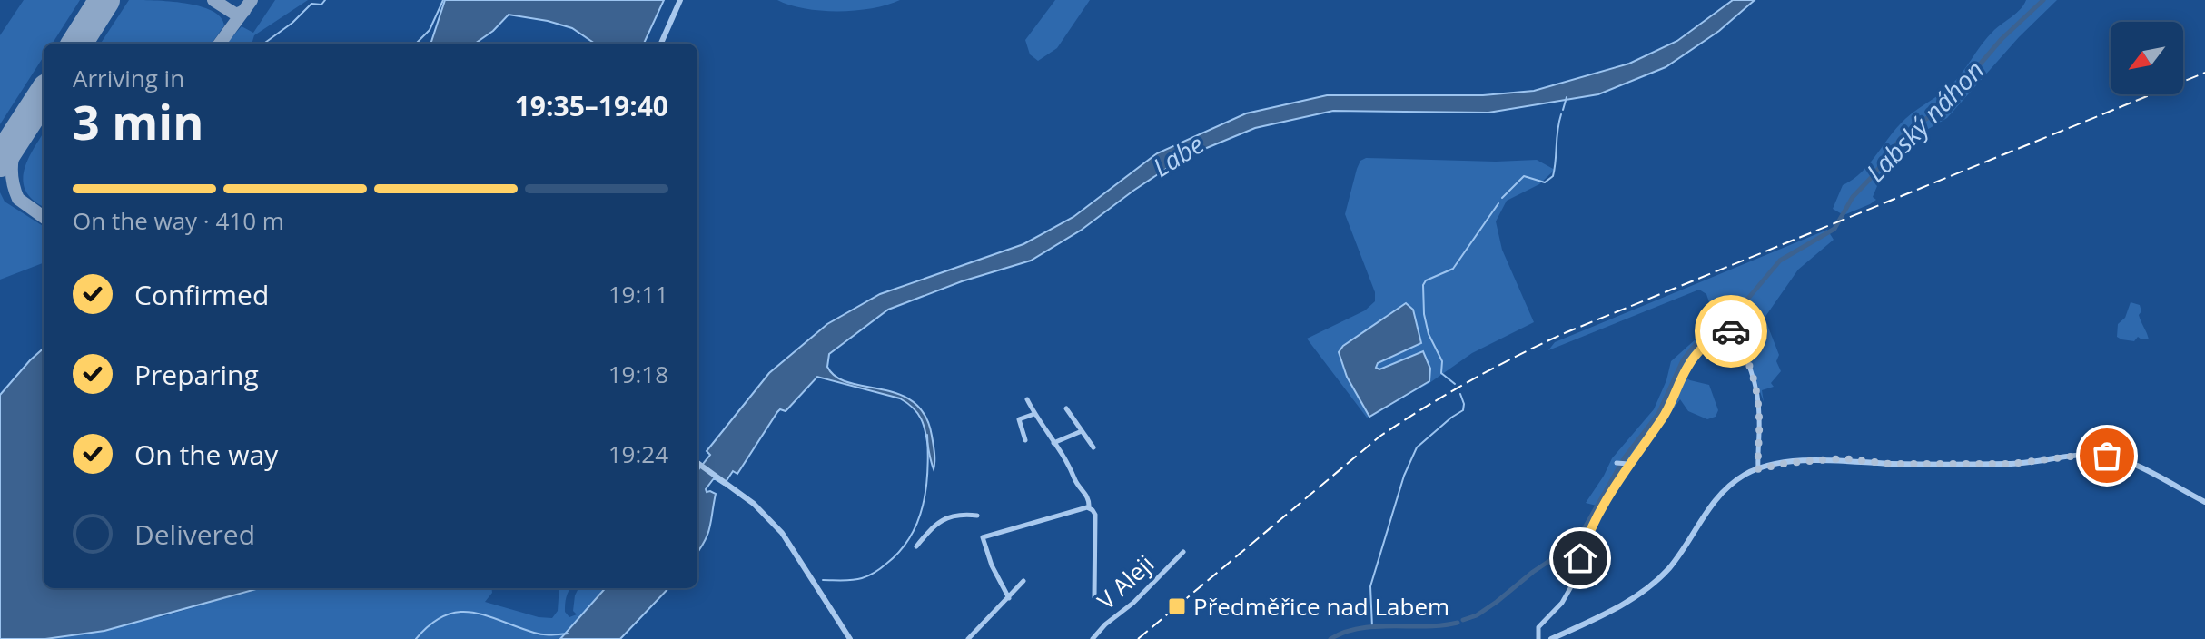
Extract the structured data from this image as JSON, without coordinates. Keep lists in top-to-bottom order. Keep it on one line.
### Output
{"streets":{"street":["V Aleji"]},"water":["Labský náhon","Labe"],"places":{"transit":["Předměřice nad Labem"]},"north":"bottom left","page":{"heading":["3 min","Arriving in","19:35–19:40"],"bar":"On the way · 410 m","list":[["Confirmed","19:11"],["Preparing","19:18"],["On the way","19:24"],"Delivered"]}}
